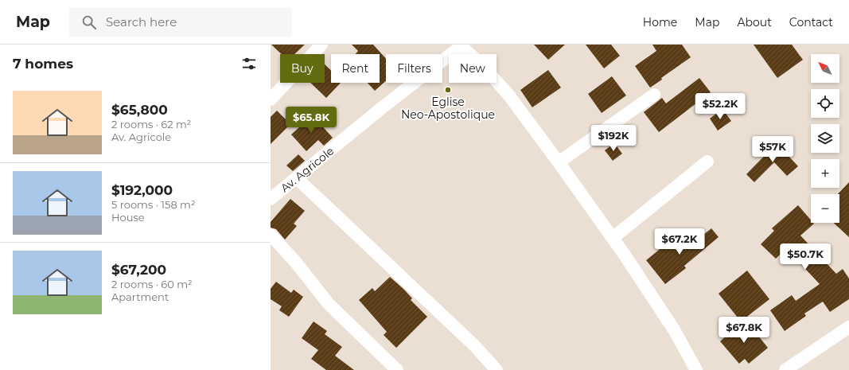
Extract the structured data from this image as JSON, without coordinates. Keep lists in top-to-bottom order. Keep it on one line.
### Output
{"streets":{"street":["Av. Agricole"]},"places":["Eglise Neo-Apostolique"],"north":"top left","page":{"header":"Map","search":"Search here","nav":["Home","Map","About","Contact"],"heading":"7 homes","map_buttons":["+","−"],"chip":["Buy","Rent","Filters","New"],"list":[{"name":"$65,800","note":"2 rooms · 62 m² · Av. Agricole"},{"name":"$192,000","note":"5 rooms · 158 m² · House"},{"name":"$67,200","note":"2 rooms · 60 m² · Apartment"}],"price":["$52.2K","$65.8K","$192K","$57K","$67.2K","$50.7K","$67.8K"]}}
